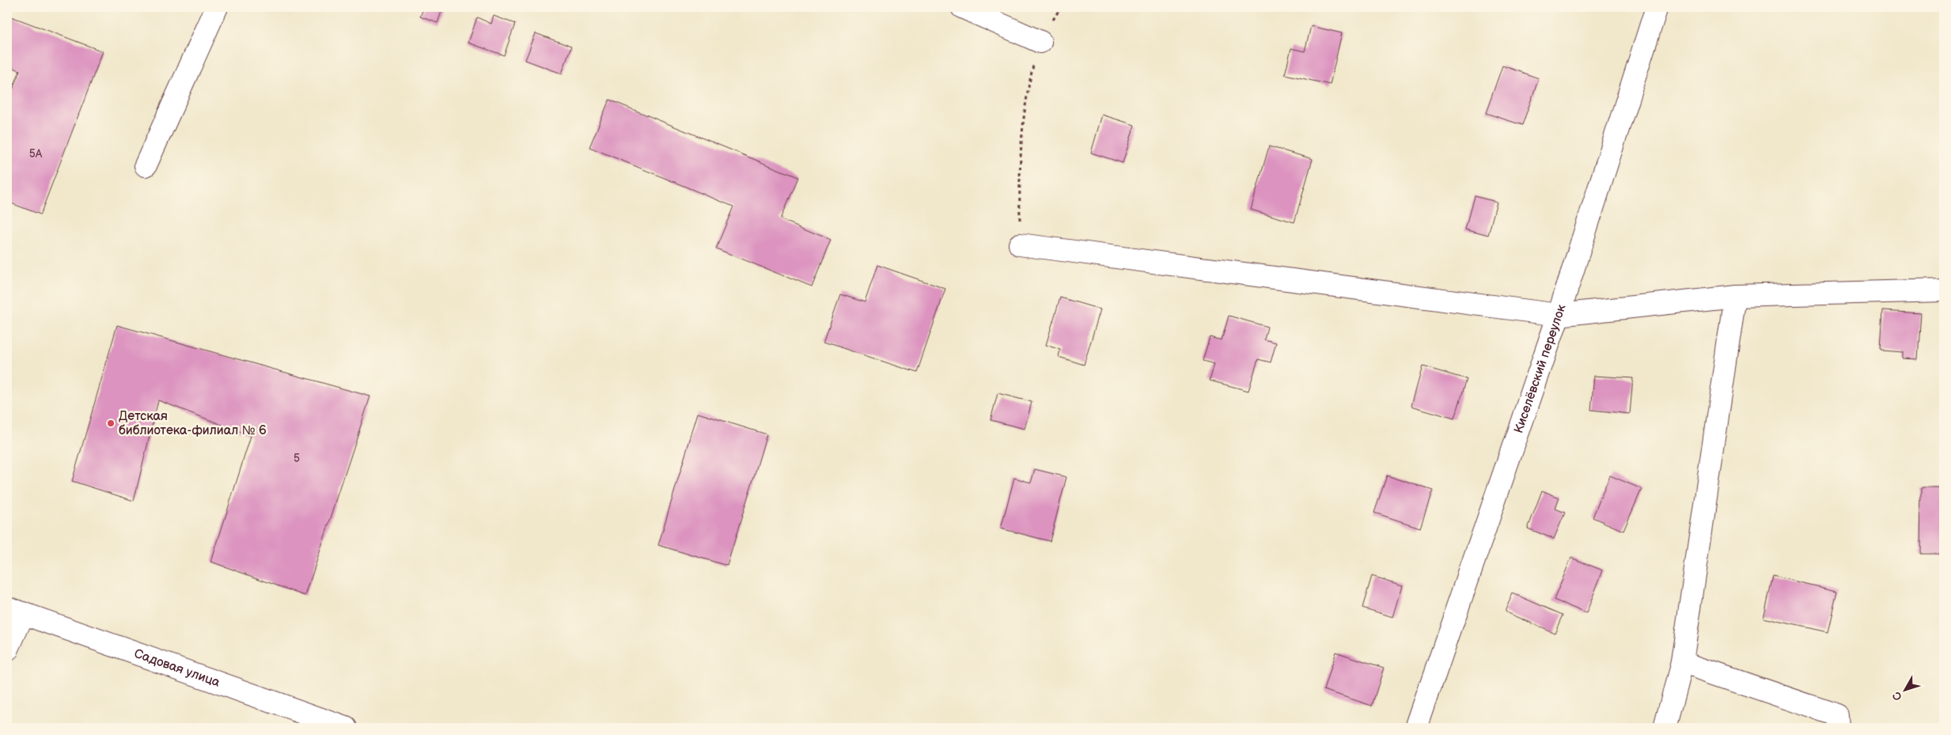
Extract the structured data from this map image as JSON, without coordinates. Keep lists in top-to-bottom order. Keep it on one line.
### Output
{"streets":{"street":["Киселёвский переулок","Садовая улица"]},"places":["Детская библиотека-филиал № 6"],"house_numbers":["5А","5"],"north":"bottom left"}
